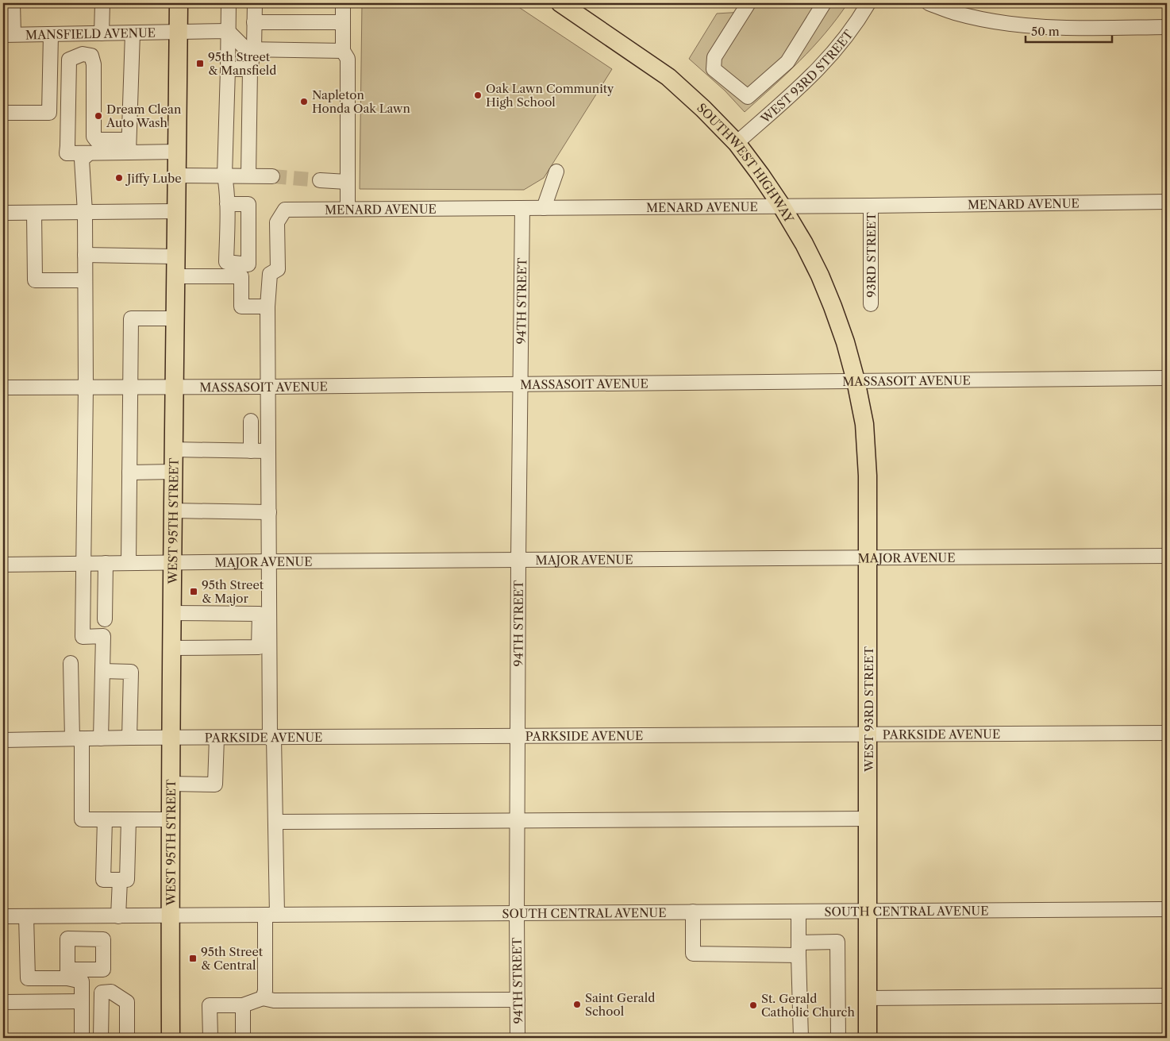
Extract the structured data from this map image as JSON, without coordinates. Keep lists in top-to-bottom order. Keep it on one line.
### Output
{"streets":{"main road":["WEST 93RD STREET","SOUTHWEST HIGHWAY","WEST 95TH STREET"],"street":["MANSFIELD AVENUE","MENARD AVENUE","93RD STREET","94TH STREET","MASSASOIT AVENUE","MAJOR AVENUE","PARKSIDE AVENUE","SOUTH CENTRAL AVENUE"]},"crossings":[["MANSFIELD AVENUE","WEST 95TH STREET"],["WEST 93RD STREET","SOUTHWEST HIGHWAY"],["WEST 93RD STREET","MASSASOIT AVENUE"],["WEST 93RD STREET","MAJOR AVENUE"],["WEST 93RD STREET","PARKSIDE AVENUE"],["WEST 93RD STREET","SOUTH CENTRAL AVENUE"],["SOUTHWEST HIGHWAY","MENARD AVENUE"],["SOUTHWEST HIGHWAY","MASSASOIT AVENUE"],["MENARD AVENUE","93RD STREET"],["MENARD AVENUE","94TH STREET"],["94TH STREET","MASSASOIT AVENUE"],["94TH STREET","MAJOR AVENUE"],["94TH STREET","PARKSIDE AVENUE"],["94TH STREET","SOUTH CENTRAL AVENUE"],["MASSASOIT AVENUE","WEST 95TH STREET"],["WEST 95TH STREET","MAJOR AVENUE"],["WEST 95TH STREET","PARKSIDE AVENUE"],["WEST 95TH STREET","SOUTH CENTRAL AVENUE"]],"places":{"transit":["95th Street & Mansfield","95th Street & Major","95th Street & Central"],"other":["Oak Lawn Community High School","Napleton Honda Oak Lawn","Dream Clean Auto Wash","Jiffy Lube","Saint Gerald School","St. Gerald Catholic Church"]},"scale_bar":"50 m"}
